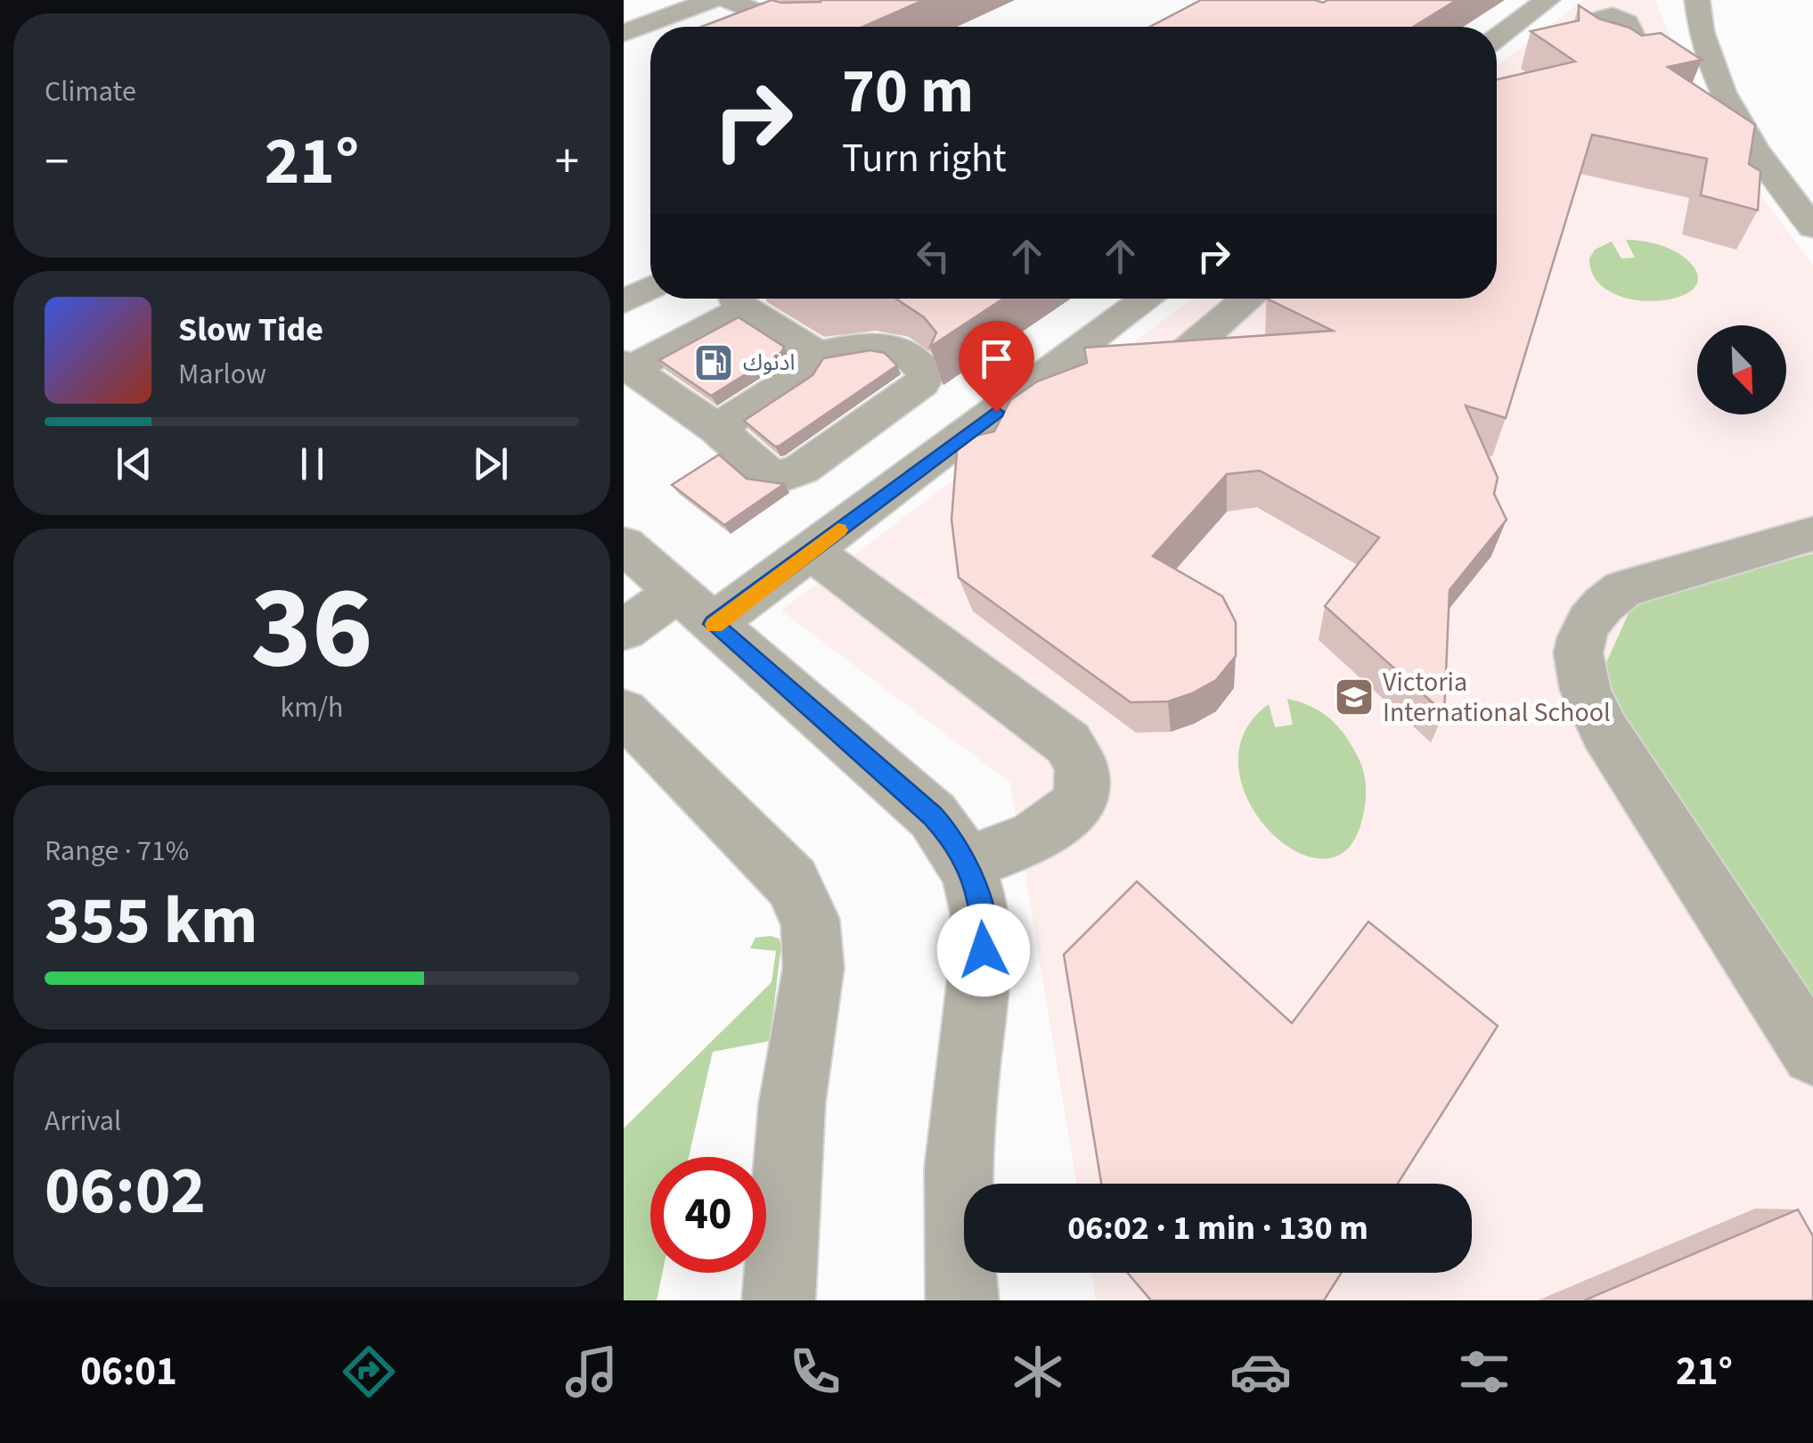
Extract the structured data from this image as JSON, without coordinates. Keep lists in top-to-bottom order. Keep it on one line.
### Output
{"places":{"fuel station":["ادنوك"],"school or university":["Victoria International School"]},"north":"bottom right","page":{"tile":["Climate",["36","km/h"],["Range · 71%","355 km"],["Arrival","06:02"]],"turn":["70 m","Turn right"],"heat":["−","21°","+"],"song":["Slow Tide","Marlow"],"limit":"40","trip":"06:02 · 1 min · 130 m","tabs":["06:01","21°"]}}
